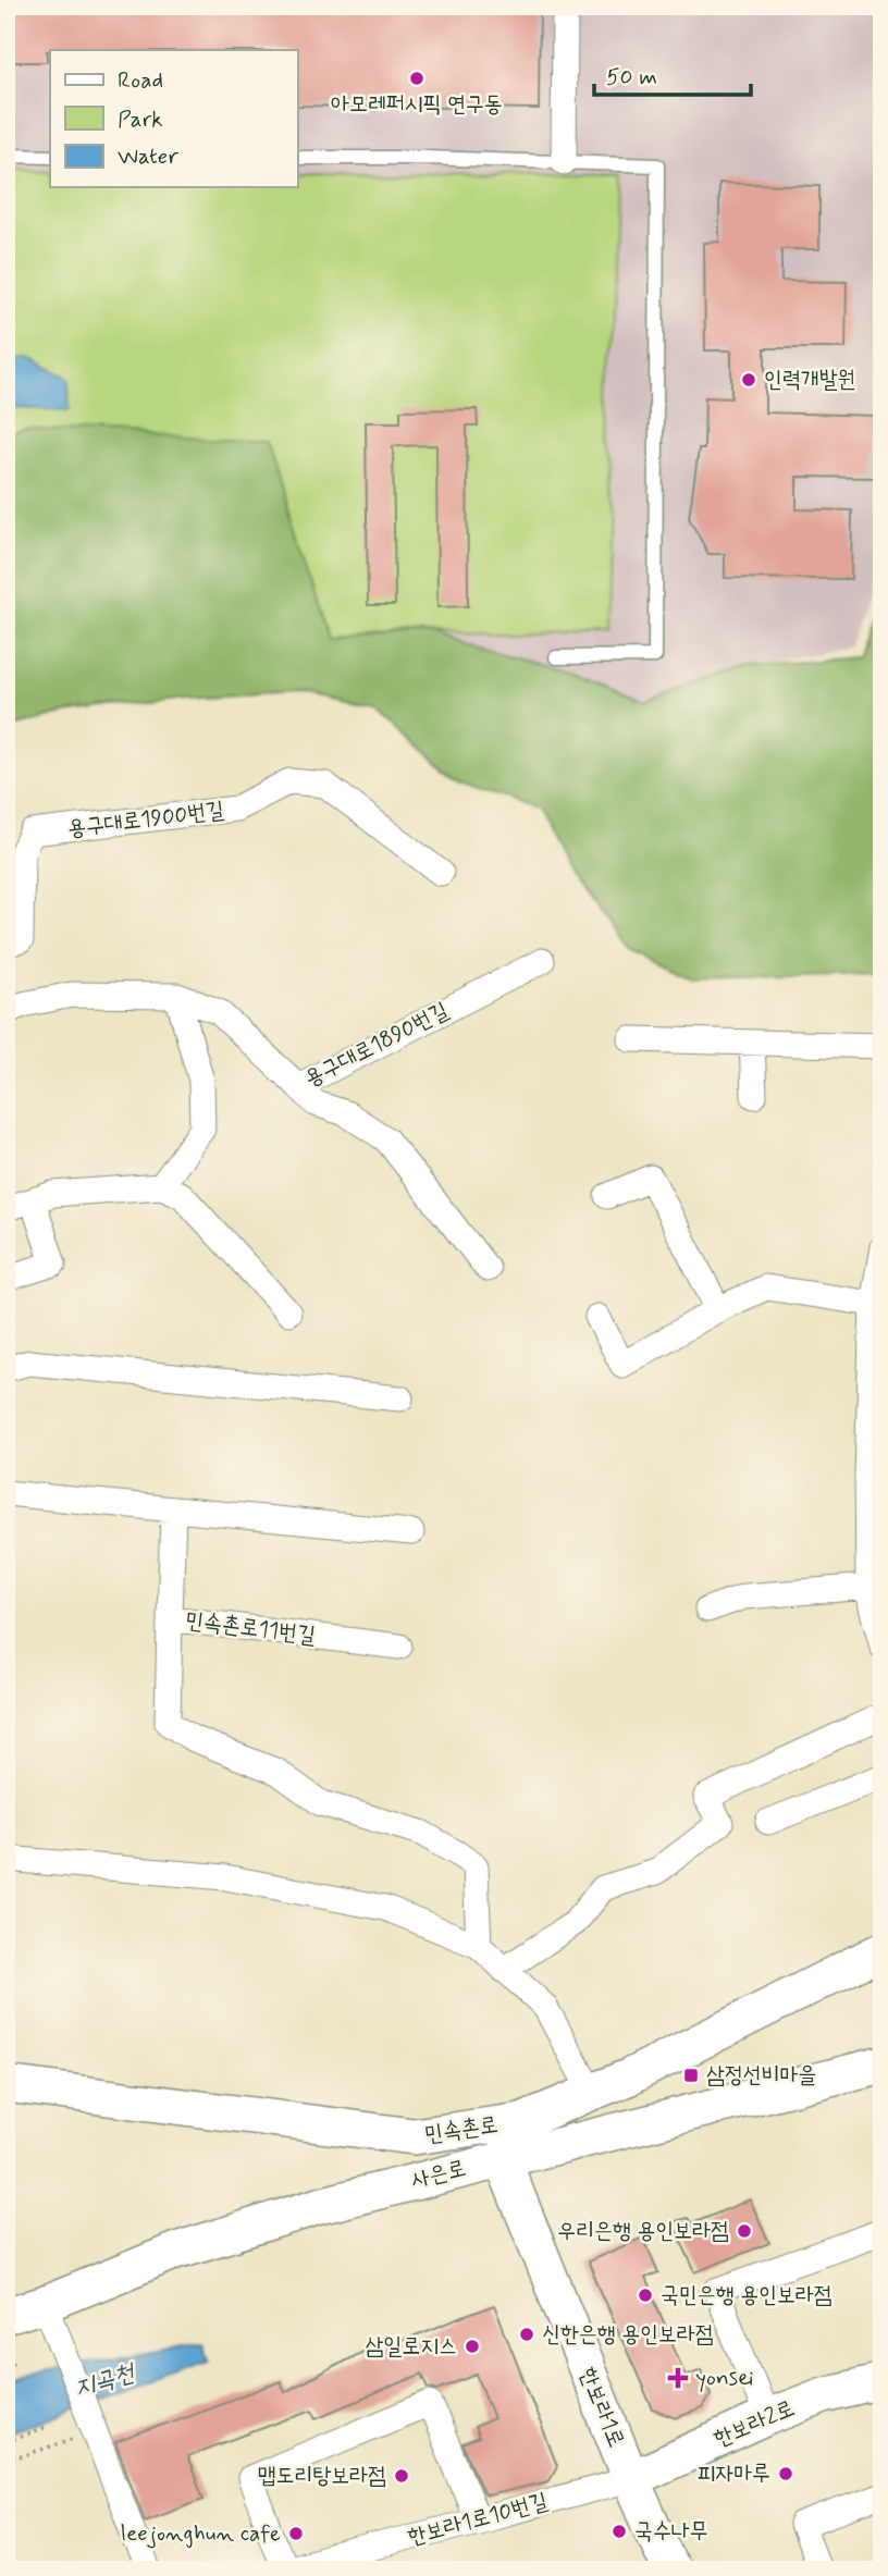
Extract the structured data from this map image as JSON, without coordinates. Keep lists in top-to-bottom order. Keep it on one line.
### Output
{"streets":{"street":["용구대로1900번길","용구대로1890번길","민속촌로11번길","민속촌로","사은로","한보라1로","한보라2로","한보라1로10번길"]},"crossings":[["사은로","한보라1로"],["한보라1로","한보라2로"],["한보라1로","한보라1로10번길"],["한보라2로","한보라1로10번길"]],"water":["지곡천"],"places":{"other":["아모레퍼시픽 연구동","인력개발원","우리은행 용인보라점","국민은행 용인보라점","신한은행 용인보라점","삼일로지스","피자마루","맵도리탕보라점","국수나무","leejonghun cafe"],"transit":["삼정선비마을"],"health":["yonsei"]},"legend":["Road","Park","Water"],"scale_bar":"50 m"}
